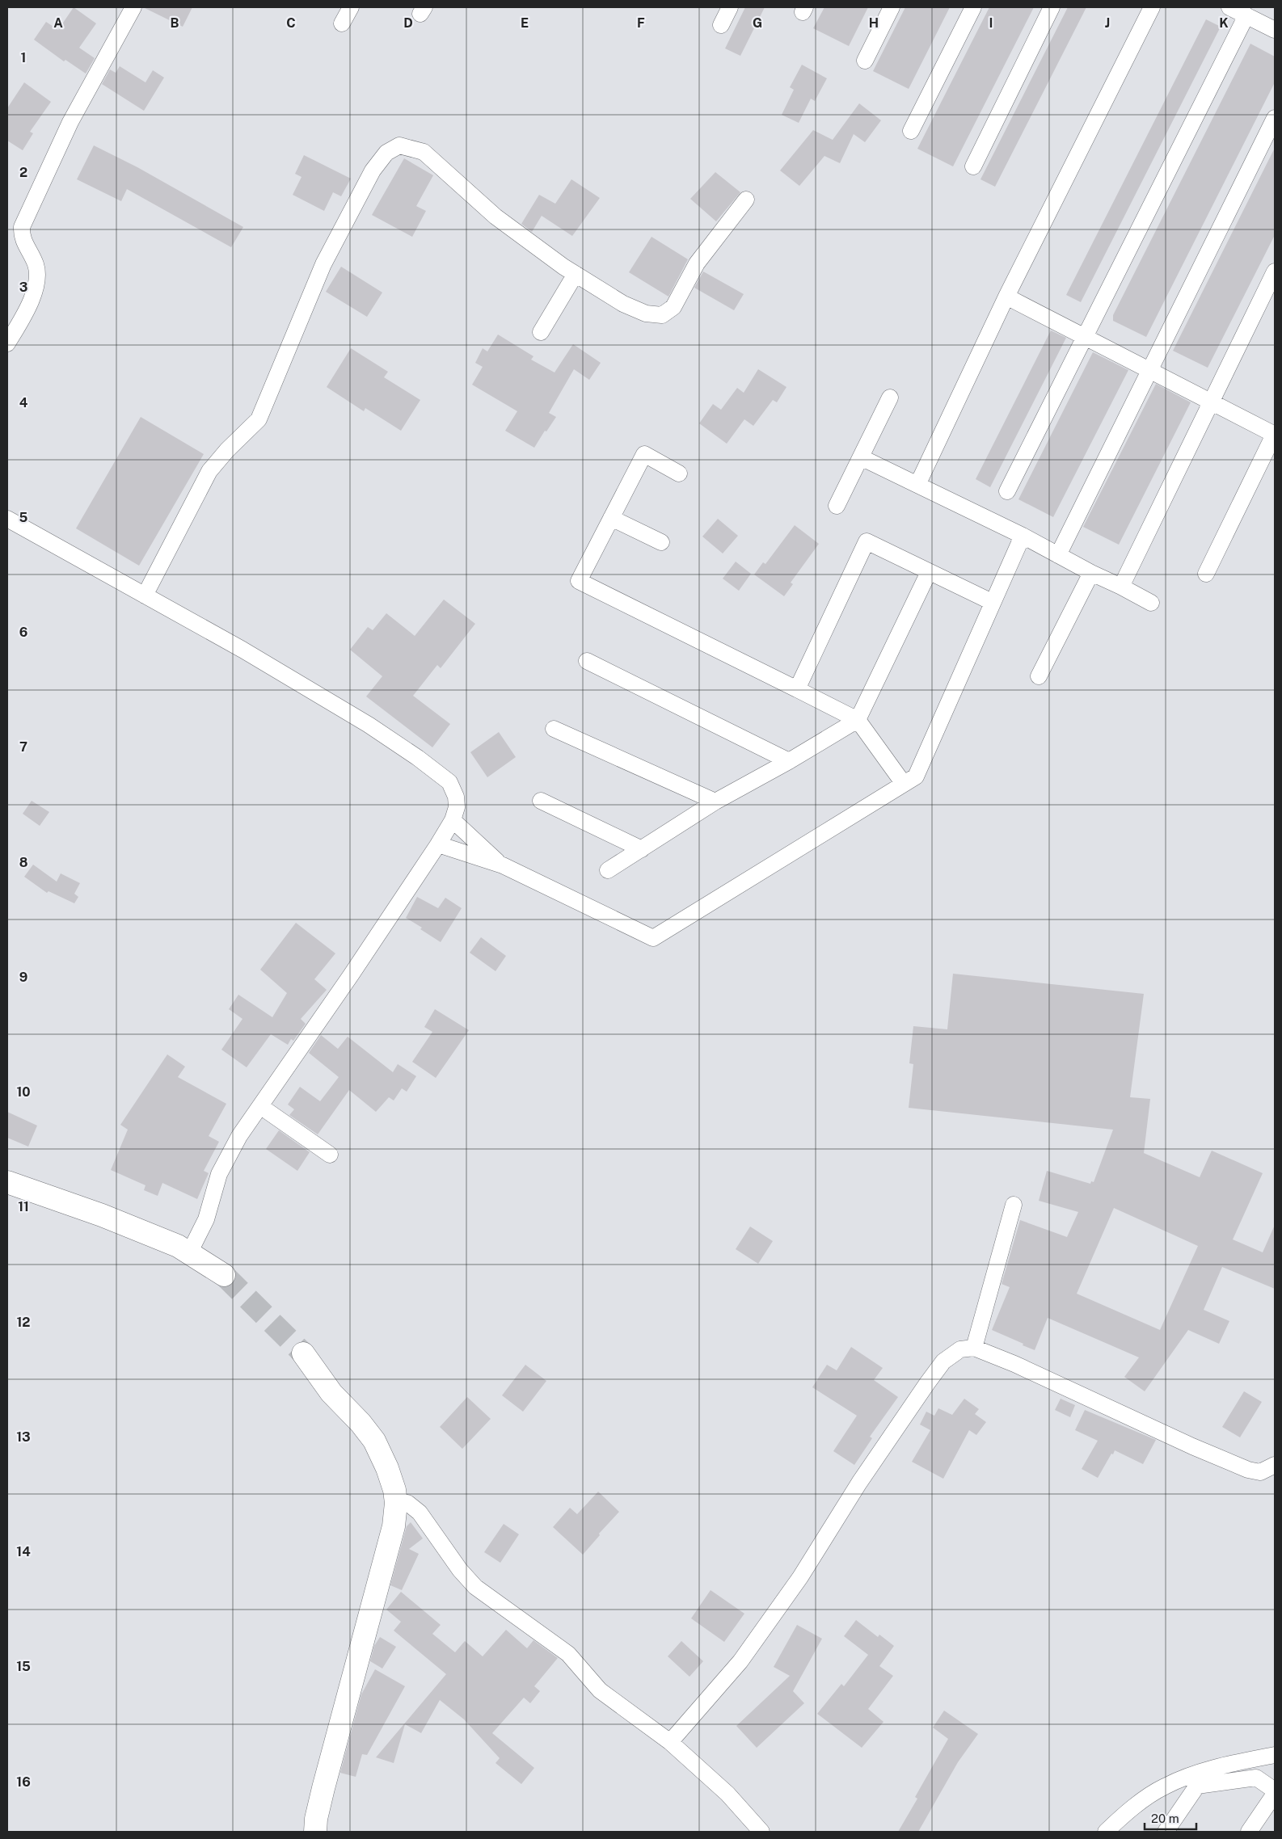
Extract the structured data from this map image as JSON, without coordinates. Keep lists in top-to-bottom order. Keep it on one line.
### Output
{"scale_bar":"20 m","grid":{"columns":["A","B","C","D","E","F","G","H","I","J","K"],"rows":["1","2","3","4","5","6","7","8","9","10","11","12","13","14","15","16"]}}
